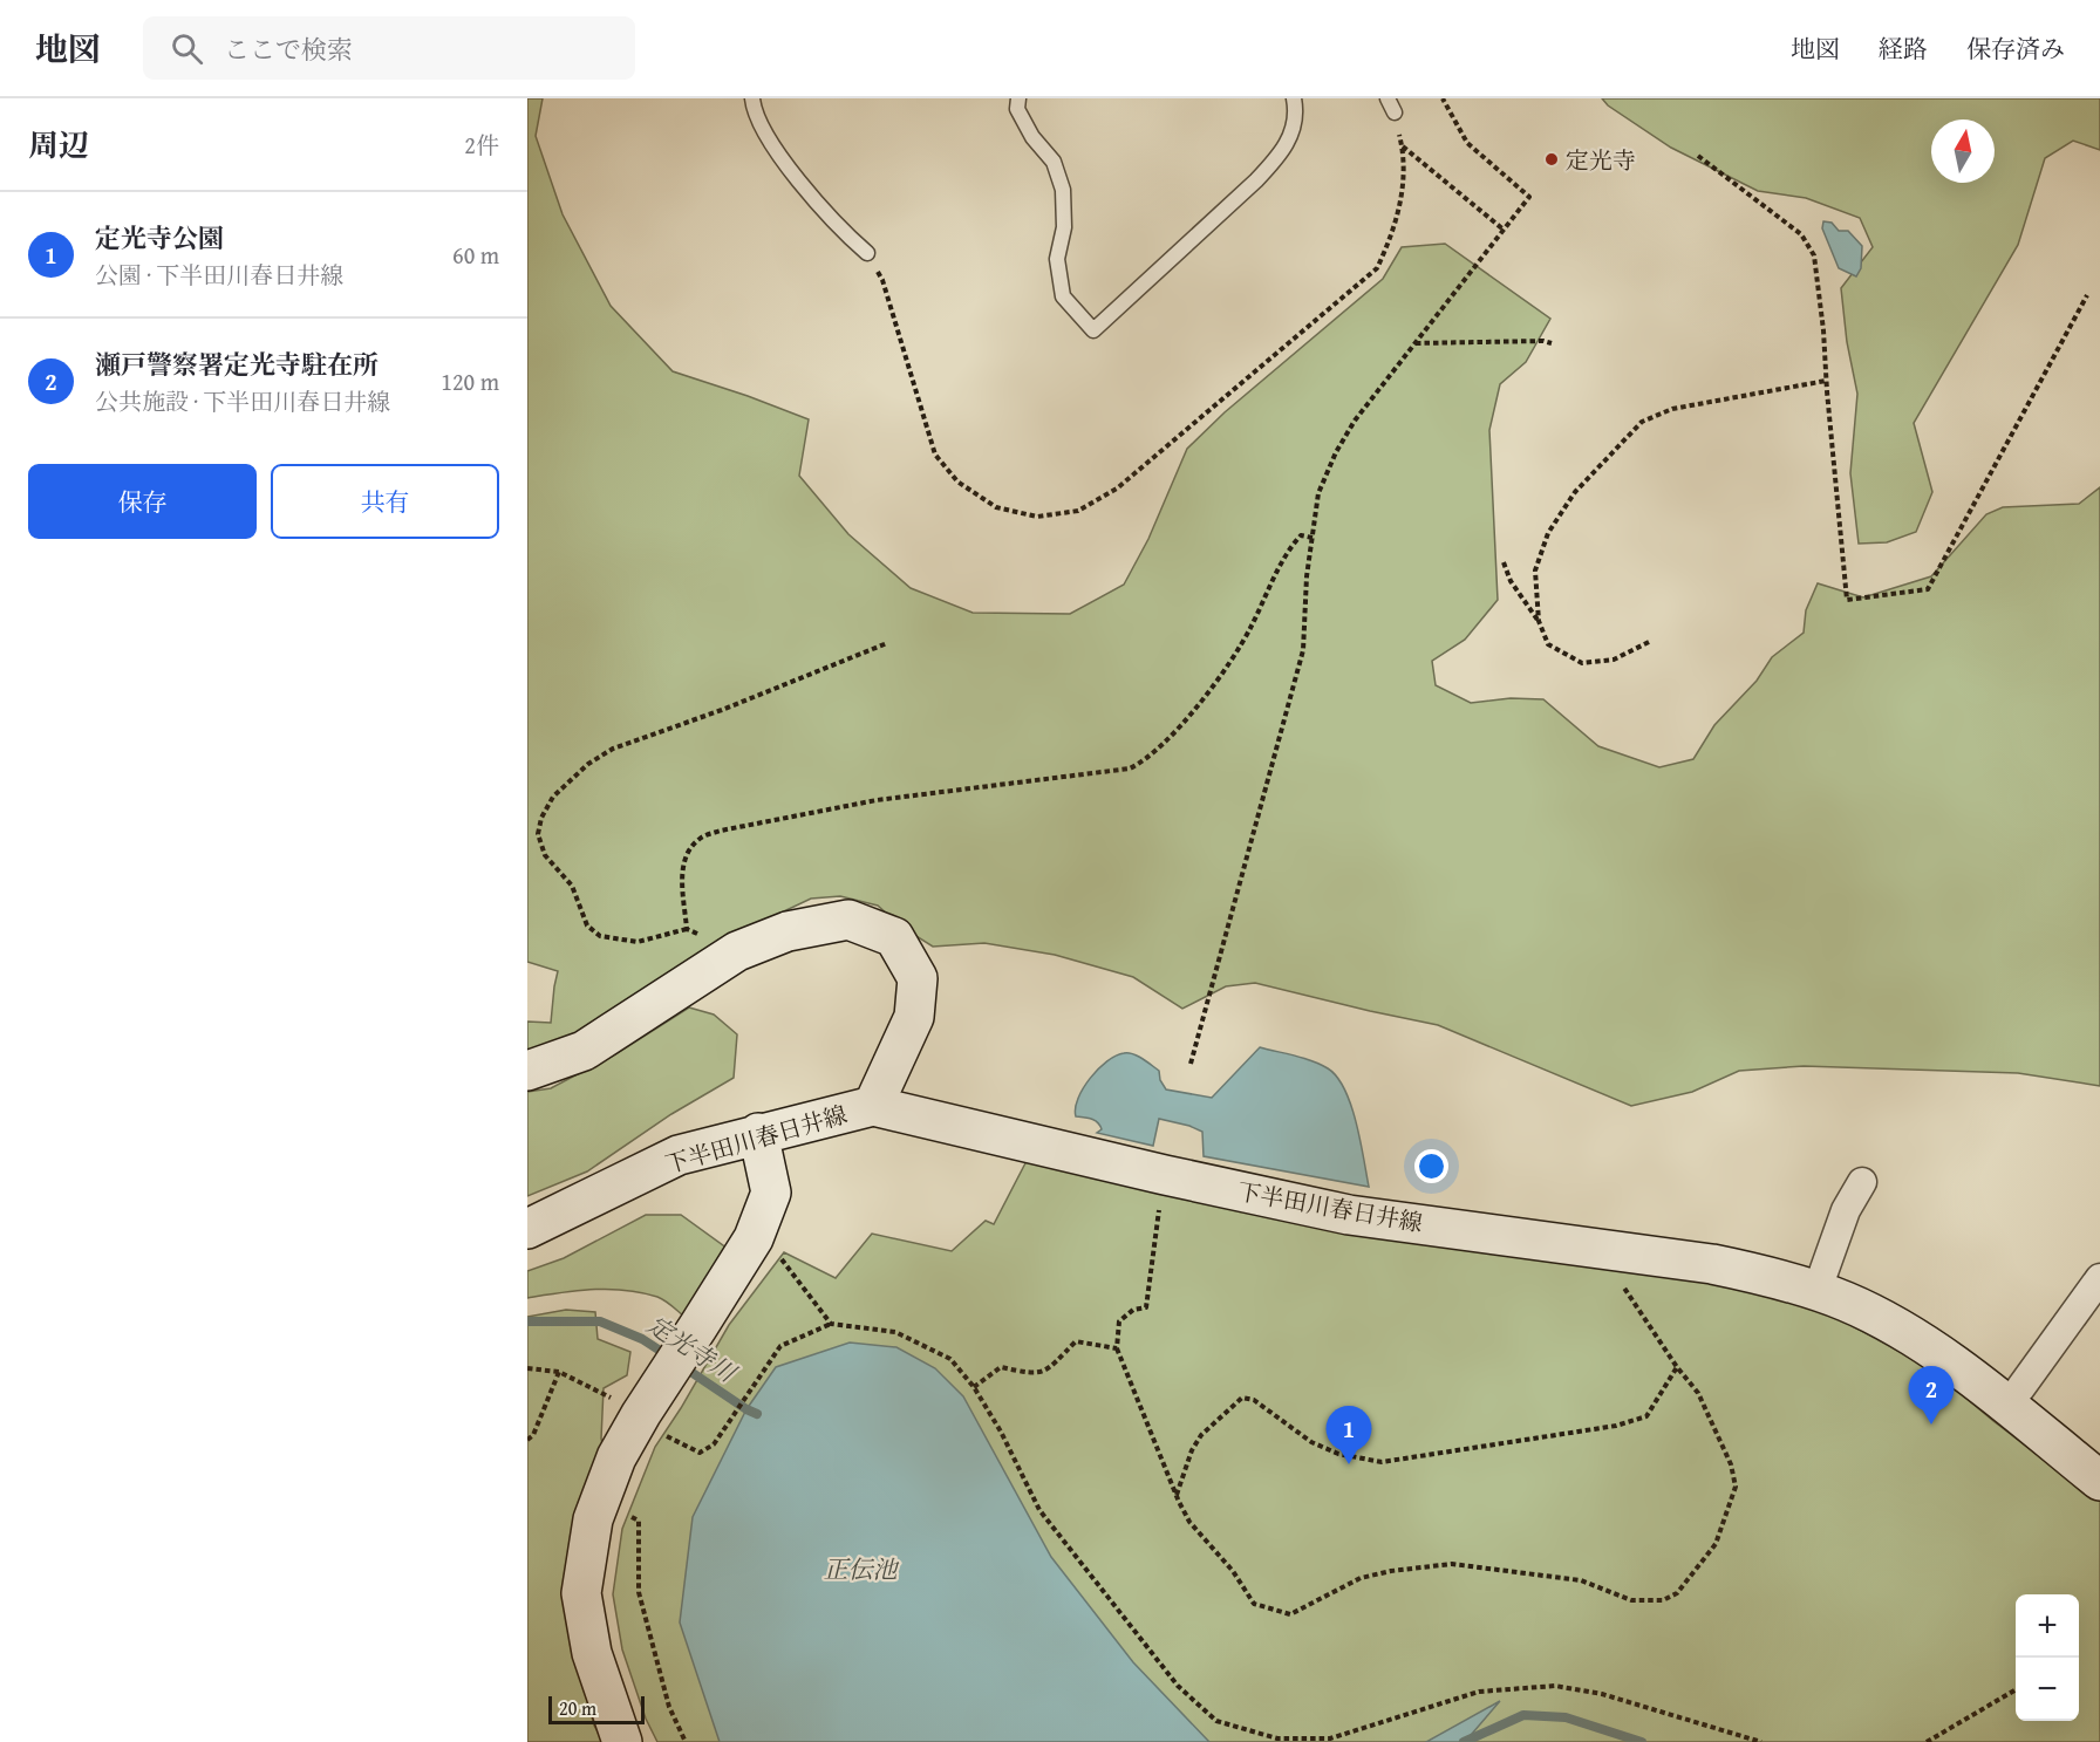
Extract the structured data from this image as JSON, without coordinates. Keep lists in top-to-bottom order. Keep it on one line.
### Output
{"streets":{"main road":["下半田川春日井線"]},"water":["定光寺川","正伝池"],"places":["定光寺"],"scale_bar":"20 m","north":"top","page":{"header":"地図","search":"ここで検索","nav":["地図","経路","保存済み"],"heading":["周辺","2件"],"list":[{"mark":"1","name":"定光寺公園","note":"公園 · 下半田川春日井線","value":"60 m"},{"mark":"2","name":"瀬戸警察署定光寺駐在所","note":"公共施設 · 下半田川春日井線","value":"120 m"}],"buttons":["保存","共有"],"pins":["2","1"],"map_buttons":["+","−"],"scale":"20 m"}}
